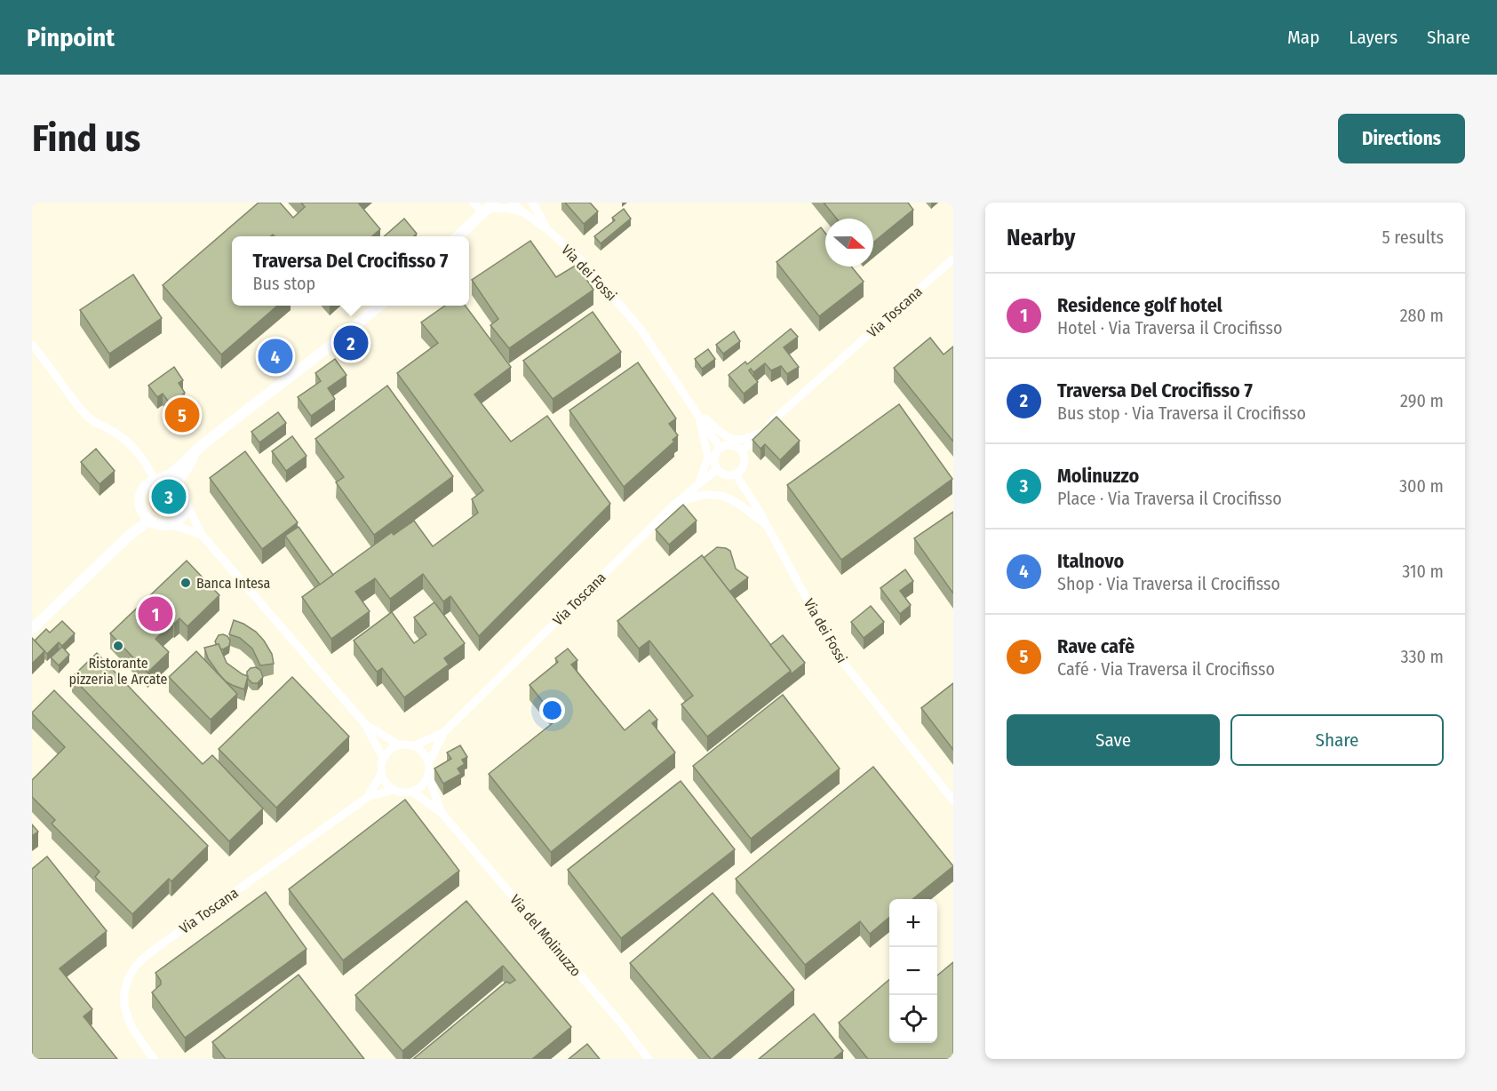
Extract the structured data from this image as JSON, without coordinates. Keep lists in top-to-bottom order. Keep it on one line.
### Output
{"streets":{"street":["Via dei Fossi","Via Toscana","Via del Molinuzzo"]},"crossings":[["Via dei Fossi","Via Toscana"],["Via Toscana","Via del Molinuzzo"]],"places":["Banca Intesa","Ristorante pizzeria le Arcate"],"north":"right","page":{"header":"Pinpoint","nav":["Map","Layers","Share"],"buttons":["Directions",["Save","Share"]],"title":"Find us","heading":["Nearby","5 results"],"popup":["Traversa Del Crocifisso 7","Bus stop"],"list":[{"mark":"1","name":"Residence golf hotel","note":"Hotel · Via Traversa il Crocifisso","value":"280 m"},{"mark":"2","name":"Traversa Del Crocifisso 7","note":"Bus stop · Via Traversa il Crocifisso","value":"290 m"},{"mark":"3","name":"Molinuzzo","note":"Place · Via Traversa il Crocifisso","value":"300 m"},{"mark":"4","name":"Italnovo","note":"Shop · Via Traversa il Crocifisso","value":"310 m"},{"mark":"5","name":"Rave cafè","note":"Café · Via Traversa il Crocifisso","value":"330 m"}],"pins":["2","4","5","3","1"],"map_buttons":["+","−"]}}
